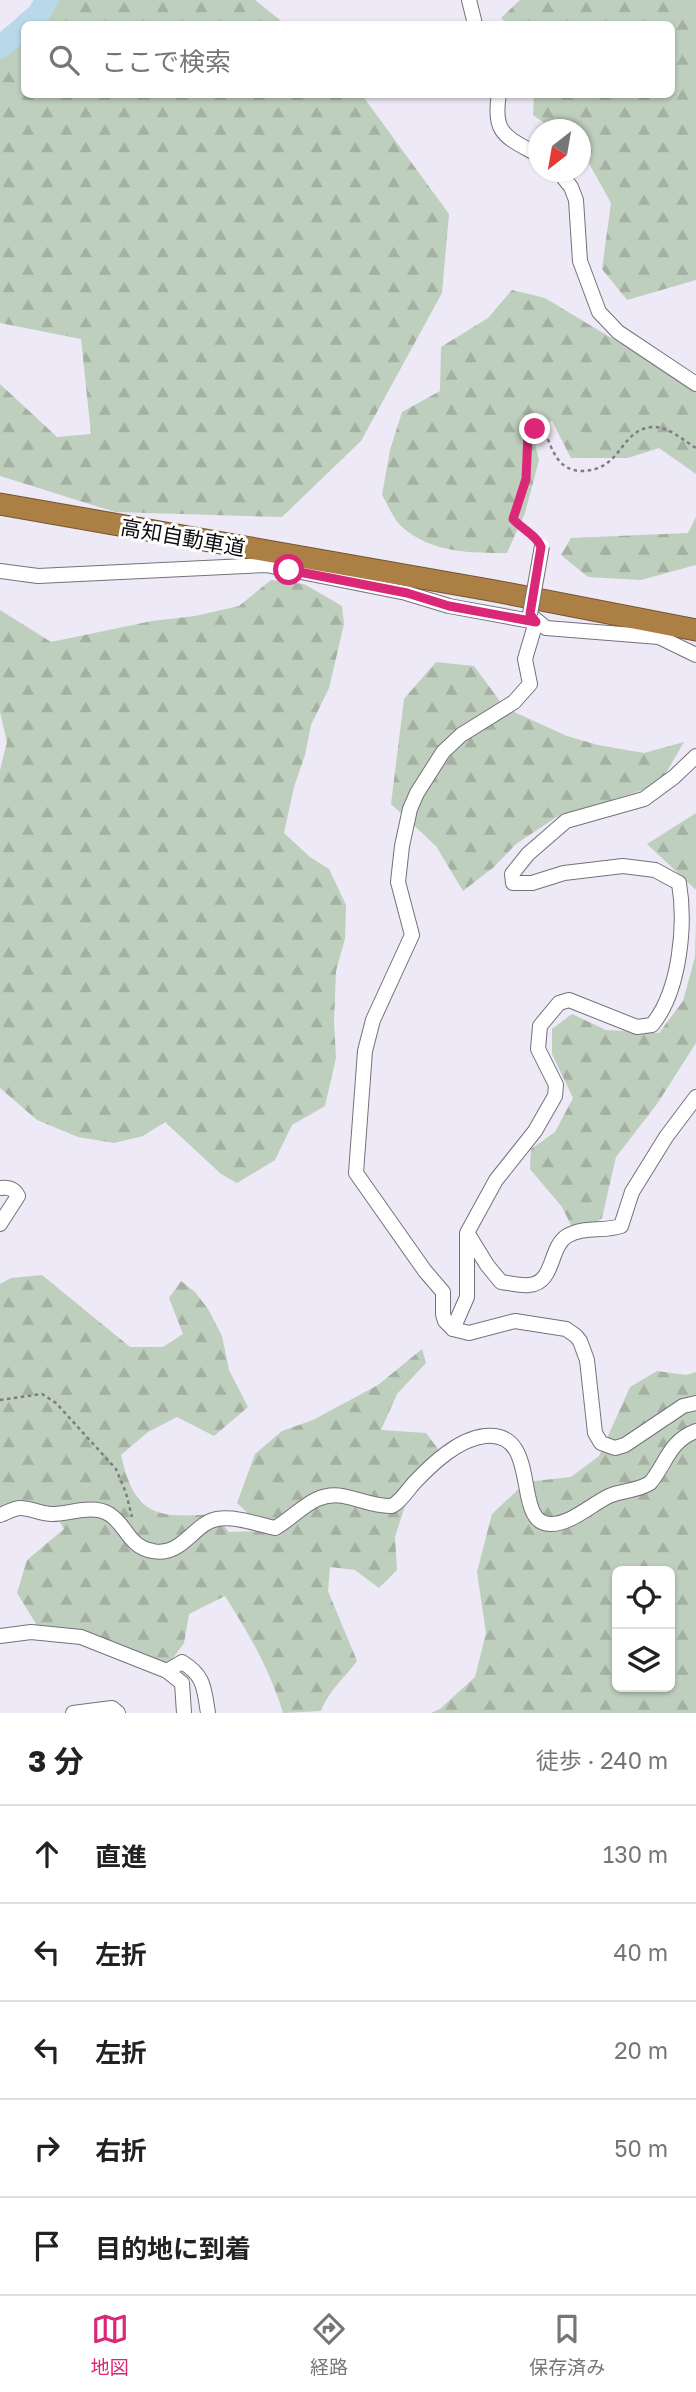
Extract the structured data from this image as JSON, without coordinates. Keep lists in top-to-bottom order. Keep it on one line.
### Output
{"streets":{"highway":["高知自動車道"]},"north":"bottom left","page":{"search":"ここで検索","heading":["3 分","徒歩 · 240 m"],"list":[["直進","130 m"],["左折","40 m"],["左折","20 m"],["右折","50 m"],"目的地に到着"],"nav":["地図","経路","保存済み"]}}
